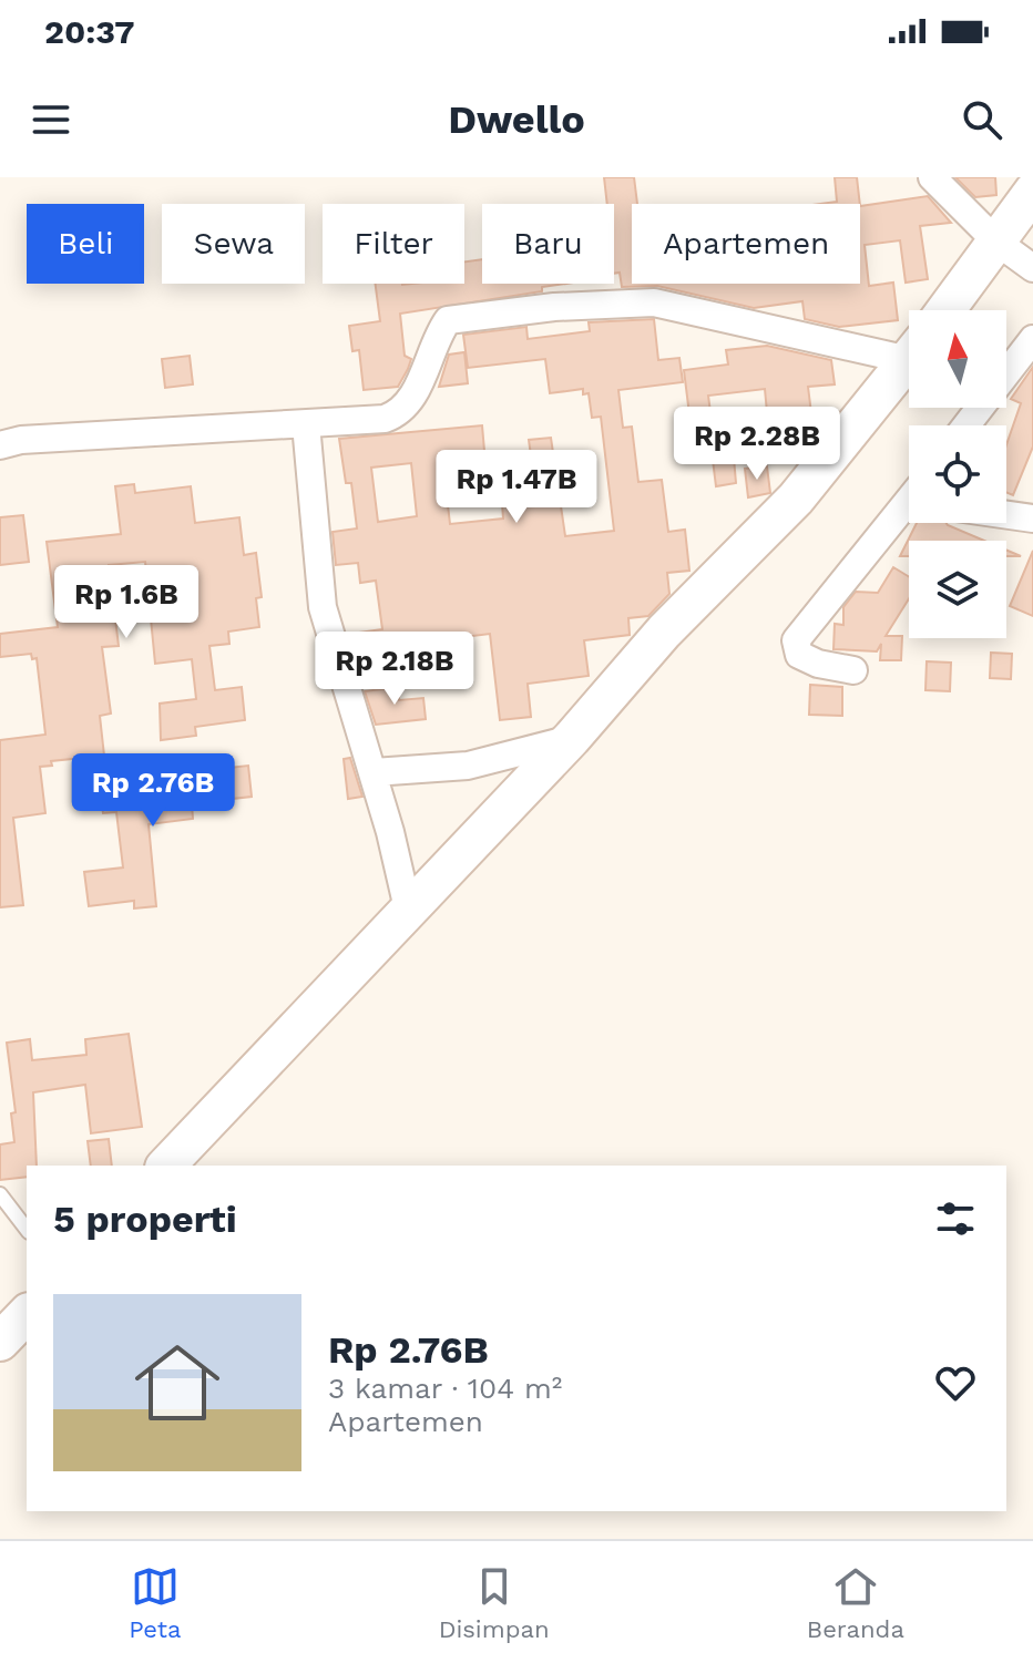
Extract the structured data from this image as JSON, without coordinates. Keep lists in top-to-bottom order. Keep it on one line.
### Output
{"north":"top","page":{"status":"20:37","header":"Dwello","chip":["Beli","Sewa","Filter","Baru","Apartemen"],"price":["Rp 2.28B","Rp 1.47B","Rp 1.6B","Rp 2.18B","Rp 2.76B"],"heading":"5 properti","list":[{"name":"Rp 2.76B","note":"3 kamar · 104 m² · Apartemen"}],"tabs":["Peta","Disimpan","Beranda"]}}
